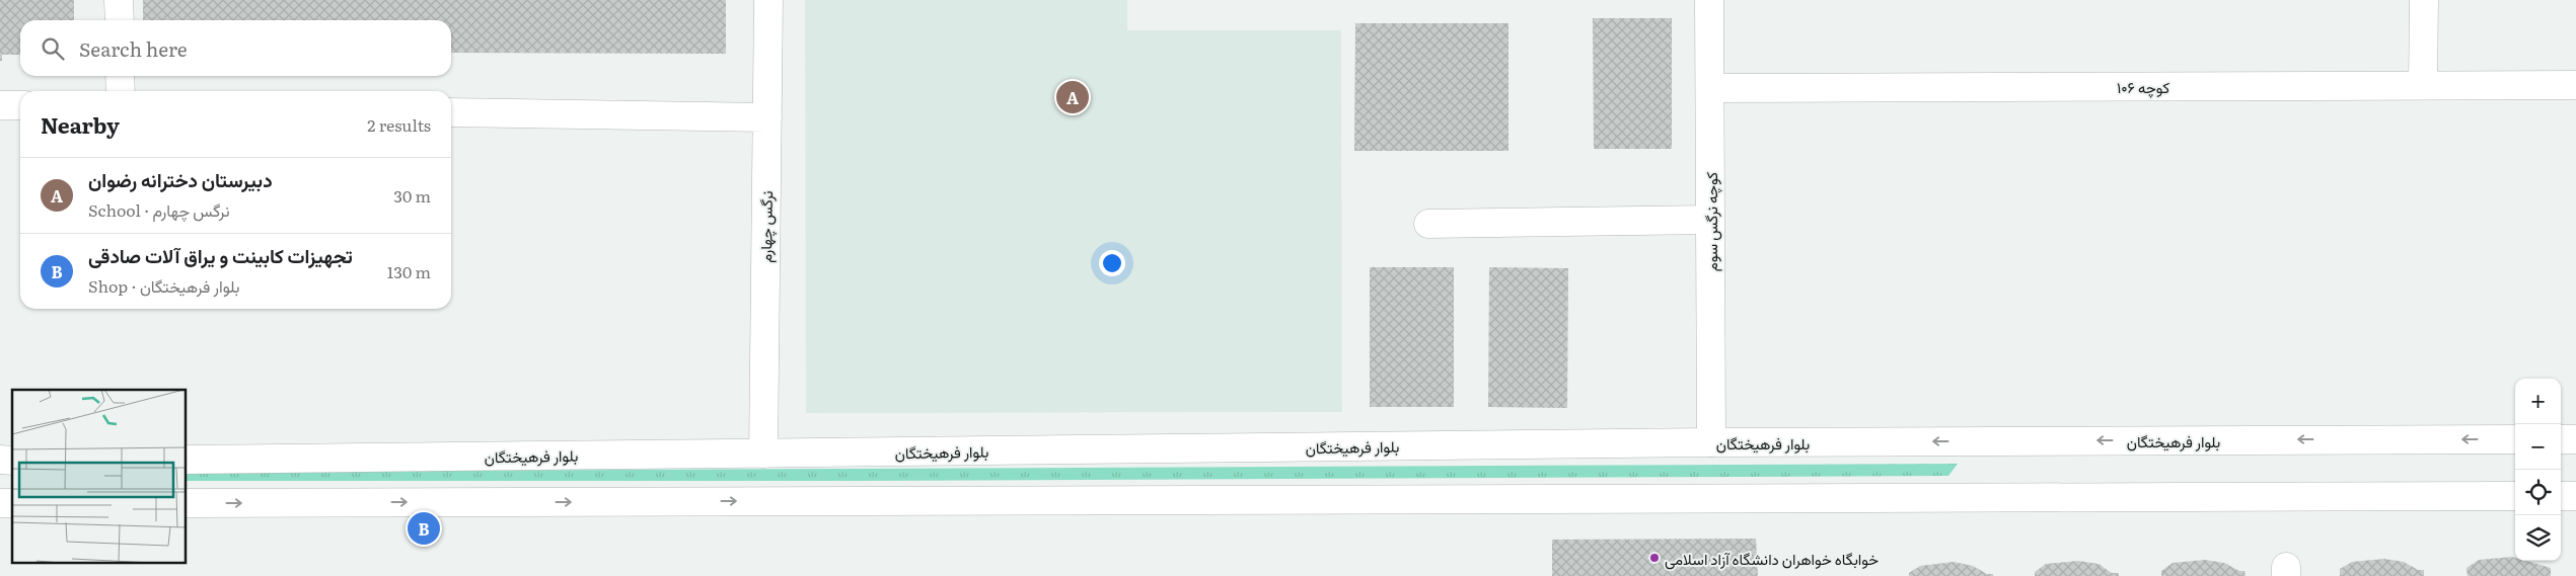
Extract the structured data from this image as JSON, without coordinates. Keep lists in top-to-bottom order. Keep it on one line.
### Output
{"streets":{"main road":["کوچه ۱۰۶","کوچه نرگس سوم","نرگس چهارم","بلوار فرهیختگان"]},"crossings":[["کوچه ۱۰۶","کوچه نرگس سوم"],["کوچه نرگس سوم","بلوار فرهیختگان"],["نرگس چهارم","بلوار فرهیختگان"]],"places":["خوابگاه خواهران دانشگاه آزاد اسلامی"],"page":{"search":"Search here","pins":["A","B"],"heading":["Nearby","2 results"],"list":[{"mark":"A","name":"دبیرستان دخترانه رضوان","note":"School · نرگس چهارم","value":"30 m"},{"mark":"B","name":"تجهیزات کابینت و یراق آلات صادقی","note":"Shop · بلوار فرهیختگان","value":"130 m"}],"map_buttons":["+","−"]}}
